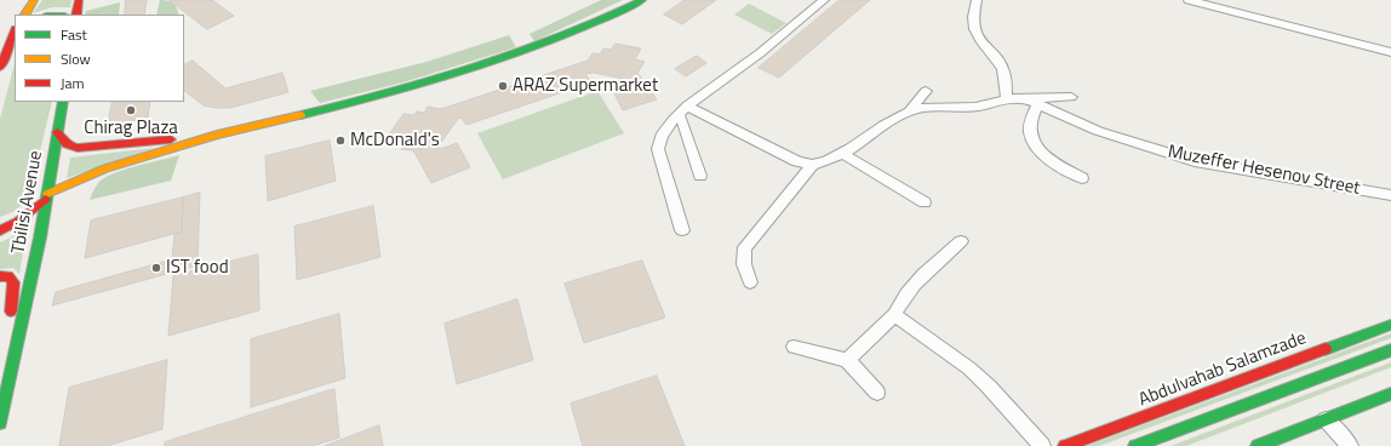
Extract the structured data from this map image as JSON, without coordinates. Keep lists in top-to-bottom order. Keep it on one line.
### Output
{"streets":{"main road":["Tbilisi Avenue","Abdulvahab Salamzade"],"street":["Muzеffеr Hеsеnov Street"]},"places":["ARAZ Supermarket","Chirag Plaza","McDonald's","IST food"],"legend":["Fast","Slow","Jam"]}
